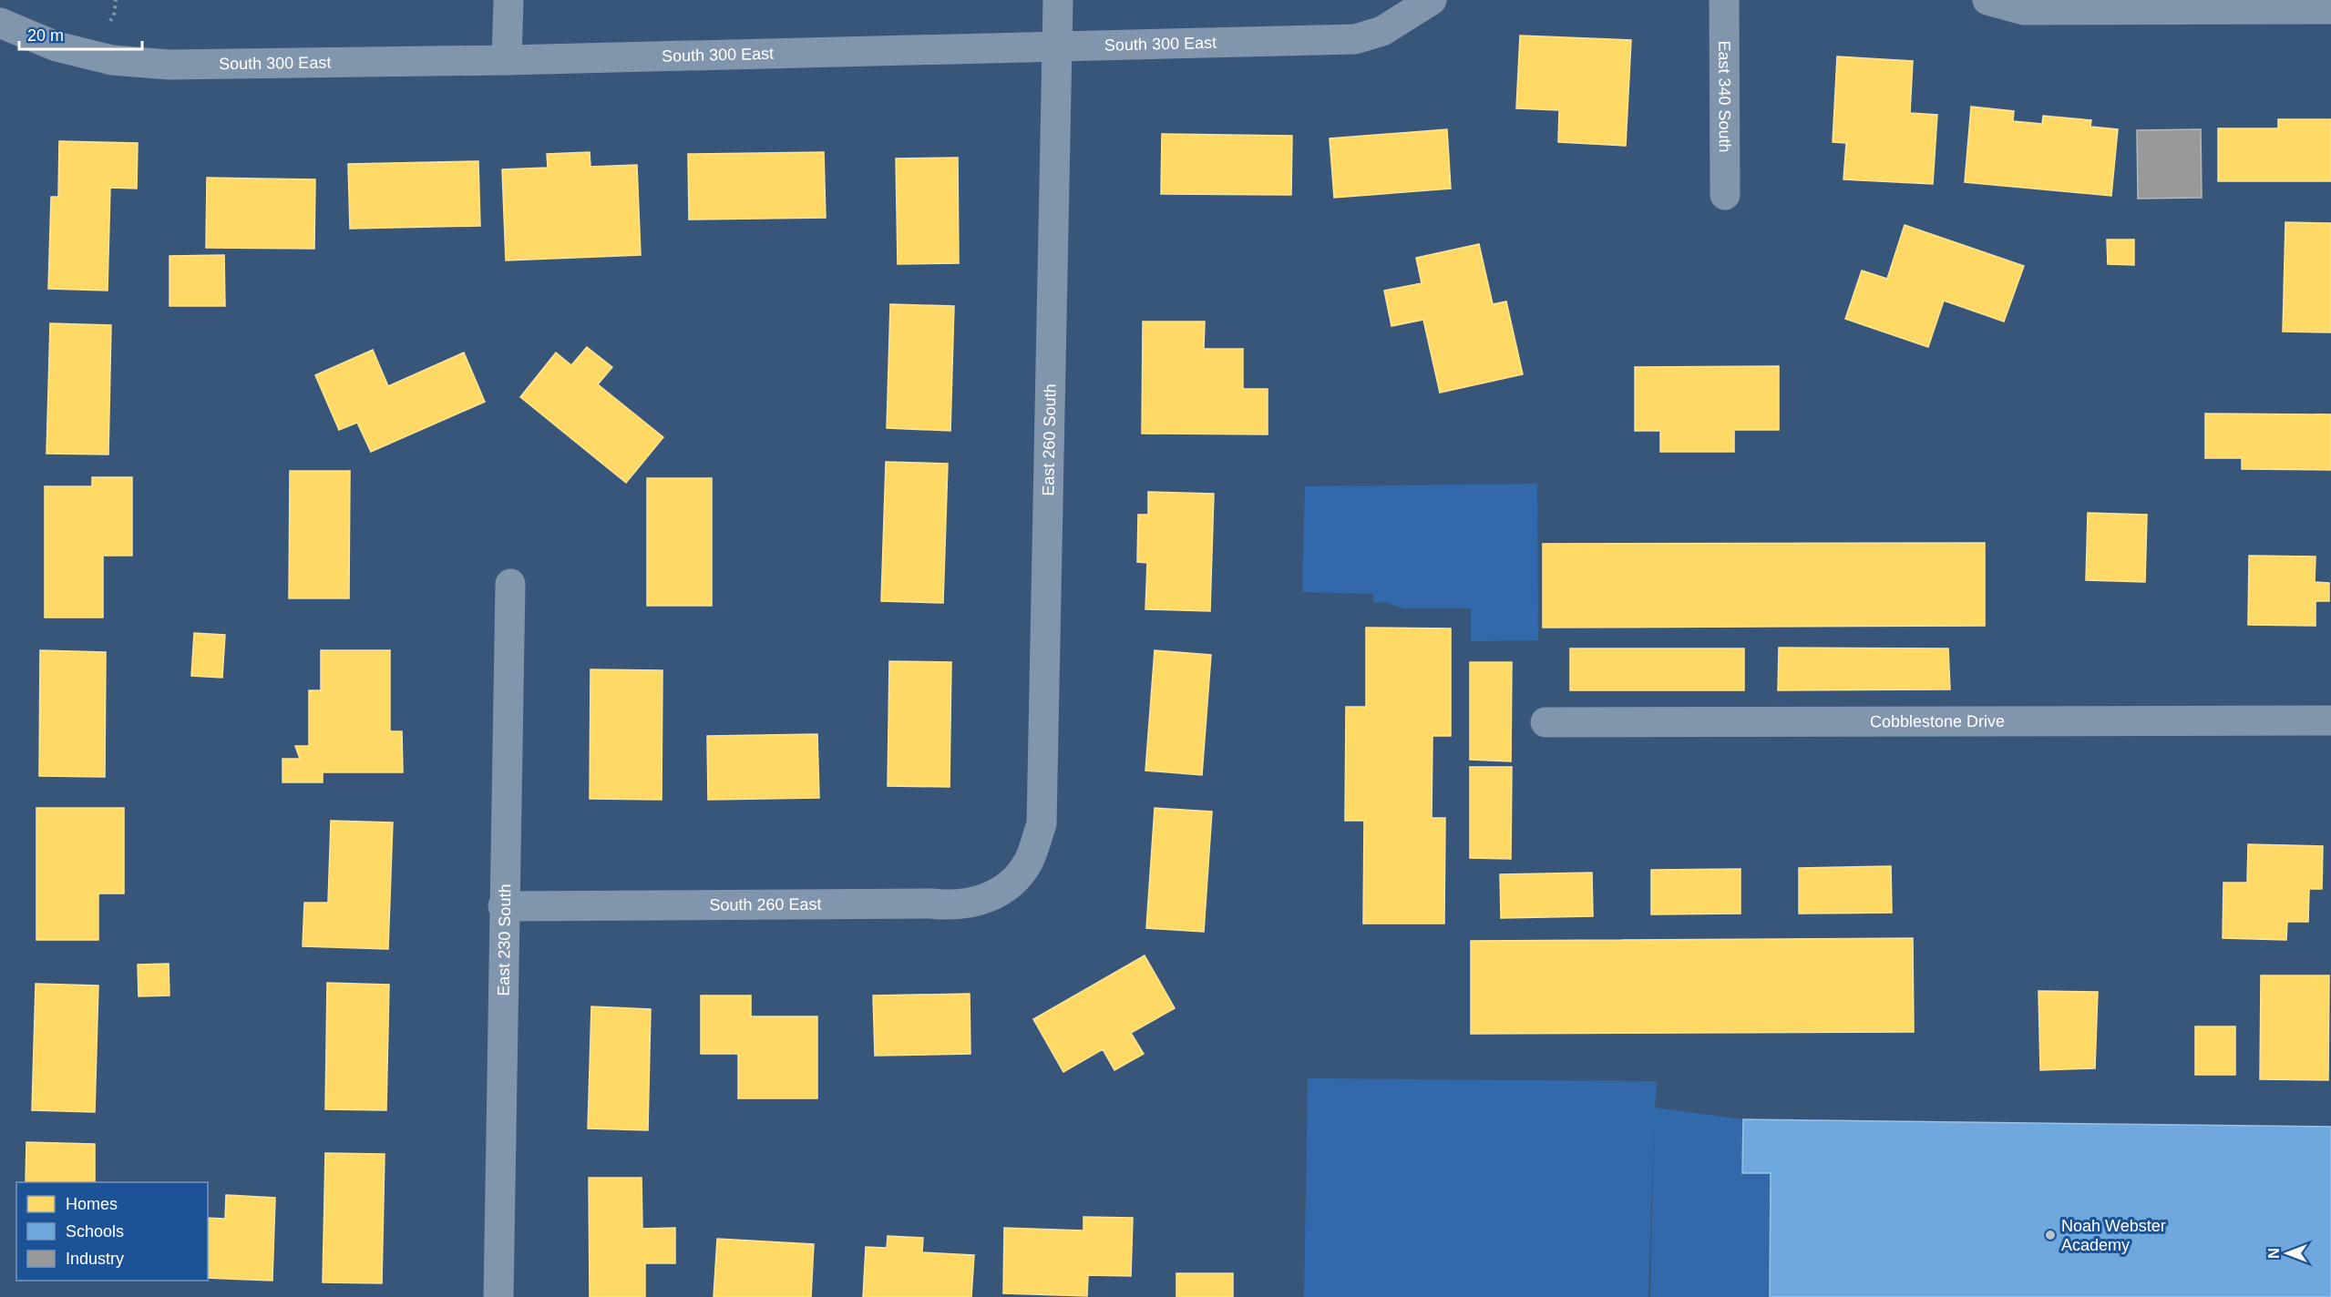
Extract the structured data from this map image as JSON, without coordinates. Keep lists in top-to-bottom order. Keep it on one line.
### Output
{"streets":{"street":["South 300 East","East 340 South","East 260 South","Cobblestone Drive","South 260 East","East 230 South"]},"crossings":[["South 300 East","East 260 South"],["East 260 South","South 260 East"],["South 260 East","East 230 South"]],"places":["Noah Webster Academy"],"legend":["Homes","Schools","Industry"],"scale_bar":"20 m","north":"left"}
